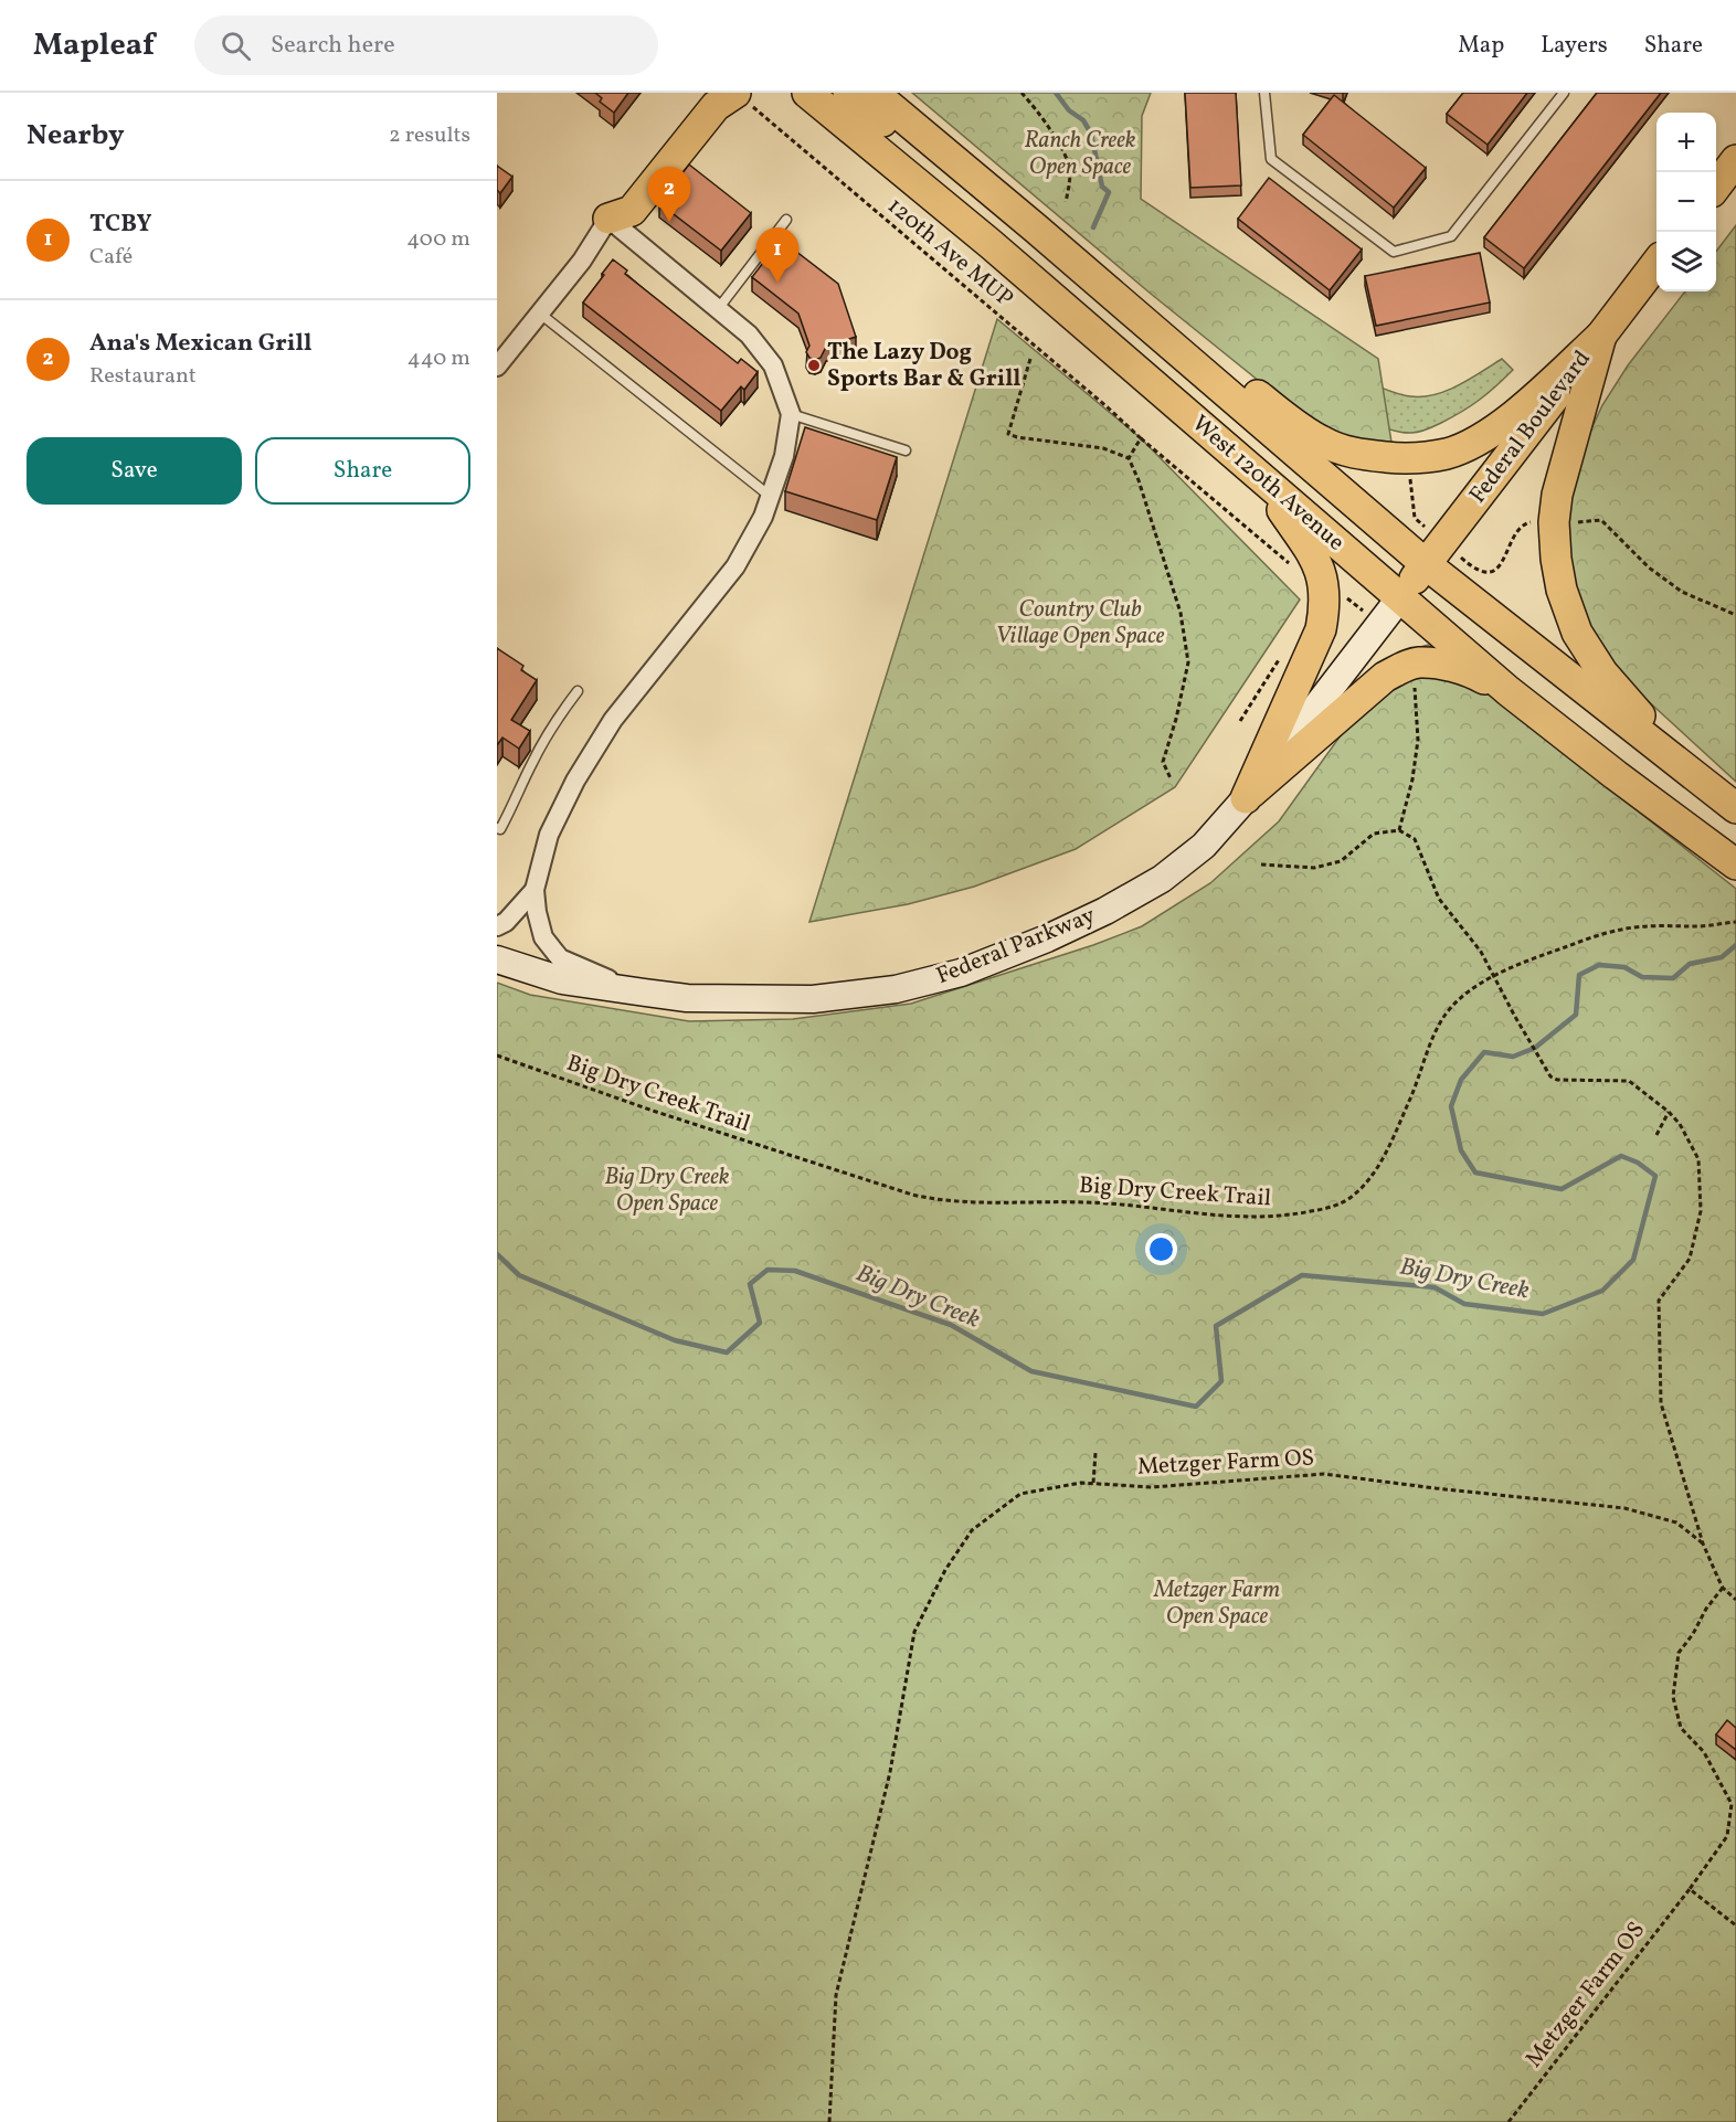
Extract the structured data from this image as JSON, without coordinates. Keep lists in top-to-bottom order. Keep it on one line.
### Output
{"streets":{"main road":["Federal Boulevard","West 120th Avenue","Federal Parkway"],"path":["120th Ave MUP","Big Dry Creek Trail","Metzger Farm OS"]},"crossings":[["Federal Boulevard","West 120th Avenue"],["Federal Boulevard","Federal Parkway"],["West 120th Avenue","Federal Parkway"],["Big Dry Creek Trail","Metzger Farm OS"]],"water":["Big Dry Creek"],"parks":["Ranch Creek Open Space","Country Club Village Open Space","Big Dry Creek Open Space","Metzger Farm Open Space"],"places":["The Lazy Dog Sports Bar & Grill"],"page":{"header":"Mapleaf","search":"Search here","nav":["Map","Layers","Share"],"heading":["Nearby","2 results"],"map_buttons":["+","−"],"pins":["2","1"],"list":[{"mark":"1","name":"TCBY","note":"Café","value":"400 m"},{"mark":"2","name":"Ana's Mexican Grill","note":"Restaurant","value":"440 m"}],"buttons":["Save","Share"]}}
